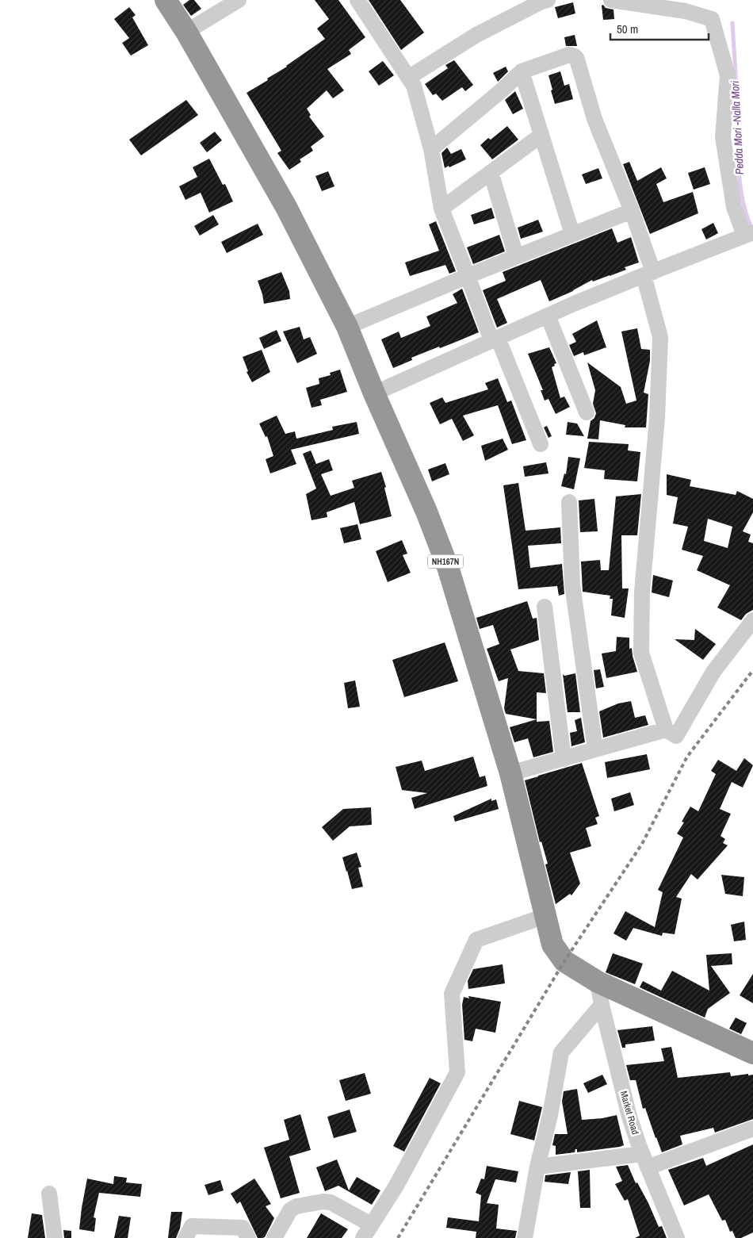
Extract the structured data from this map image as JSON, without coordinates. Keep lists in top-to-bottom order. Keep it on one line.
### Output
{"streets":{"highway":["NH167N"],"street":["Market Road"]},"crossings":[["NH167N","Market Road"]],"water":["Pedda Mori -Nalla Mori"],"scale_bar":"50 m"}
